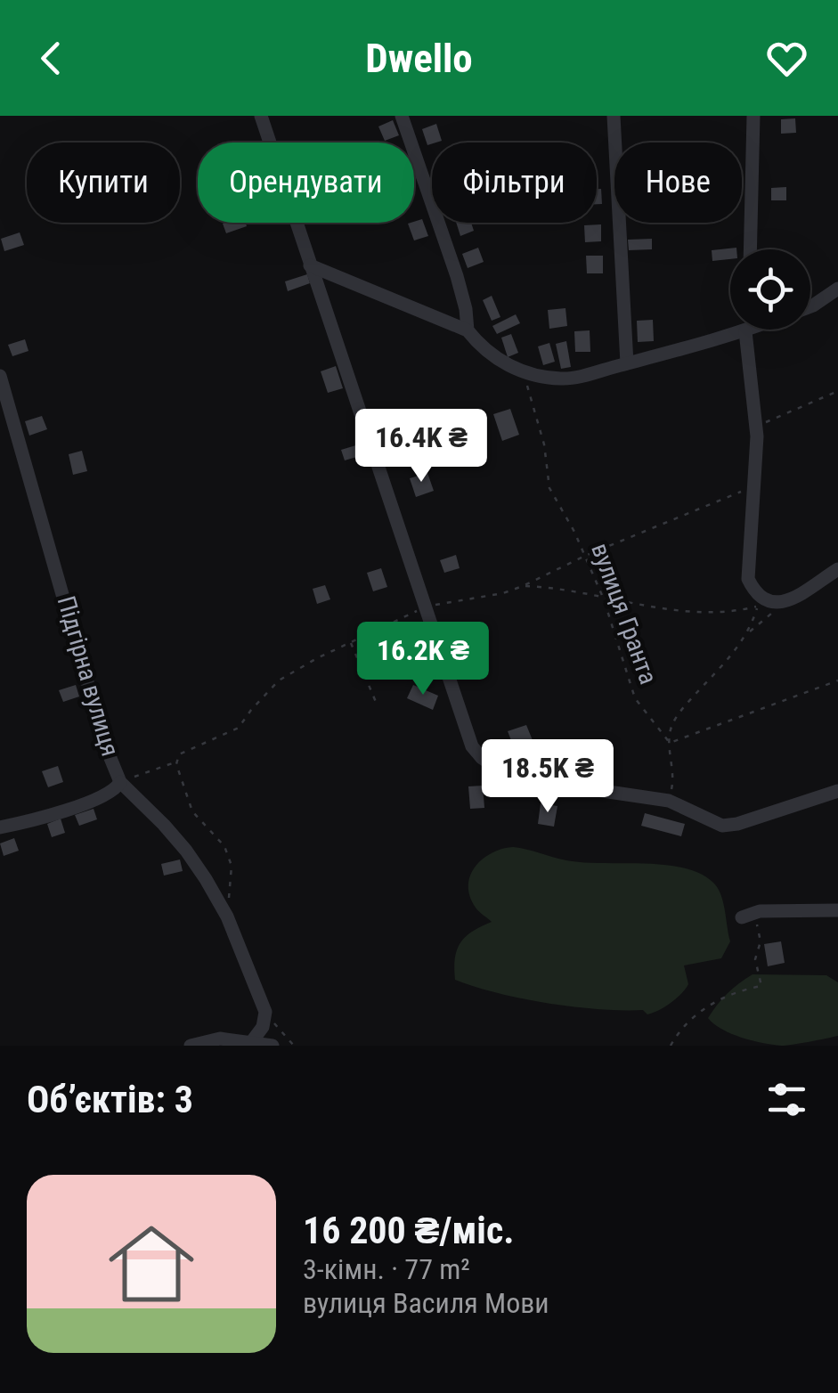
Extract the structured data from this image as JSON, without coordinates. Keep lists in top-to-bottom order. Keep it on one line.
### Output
{"streets":{"street":["Підгірна вулиця"],"path":["вулиця Гранта"]},"page":{"header":"Dwello","chip":["Купити","Орендувати","Фільтри","Нове"],"price":["16.4K ₴","16.2K ₴","18.5K ₴"],"heading":"Об’єктів: 3","list":[{"name":"16 200 ₴/міс.","note":"3-кімн. · 77 m² · вулиця Василя Мови"}]}}
